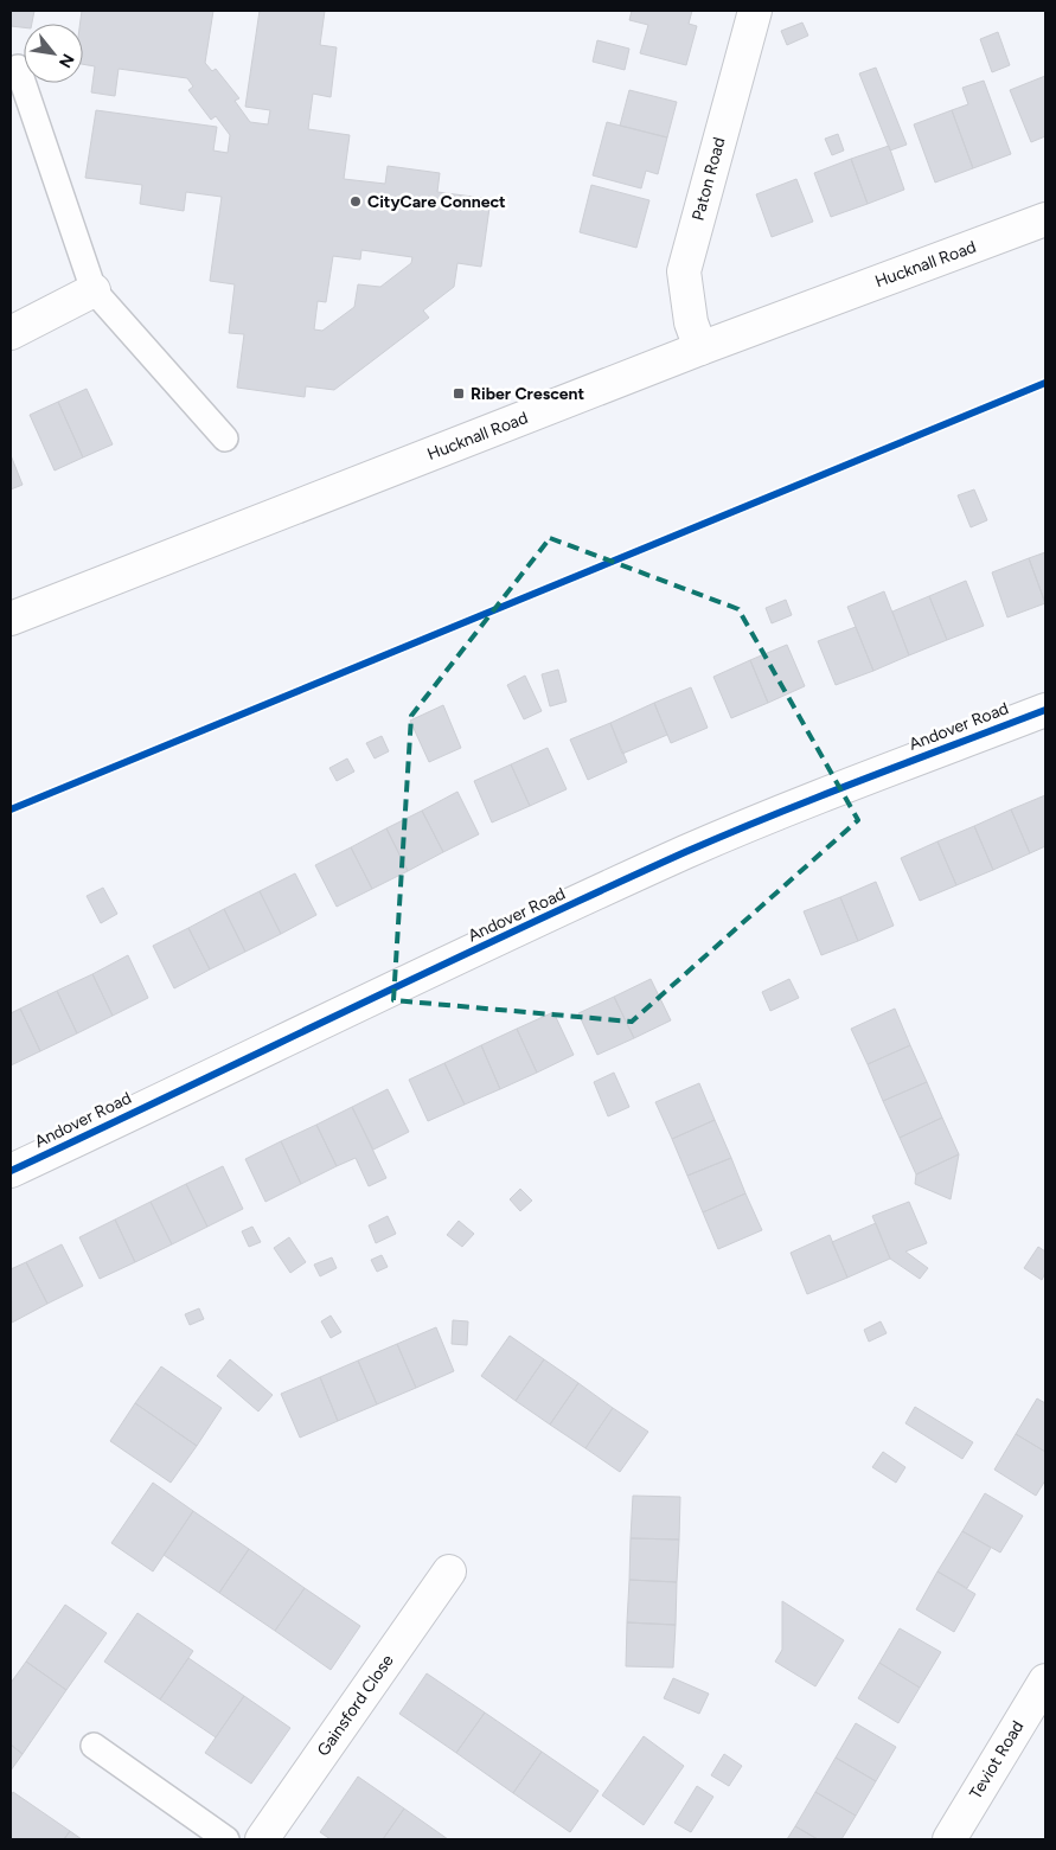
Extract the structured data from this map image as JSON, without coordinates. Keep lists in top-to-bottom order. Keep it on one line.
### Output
{"streets":{"street":["Paton Road","Hucknall Road","Andover Road","Gainsford Close","Teviot Road"]},"crossings":[["Paton Road","Hucknall Road"]],"places":{"other":["CityCare Connect"],"transit":["Riber Crescent"]},"north":"bottom right"}
